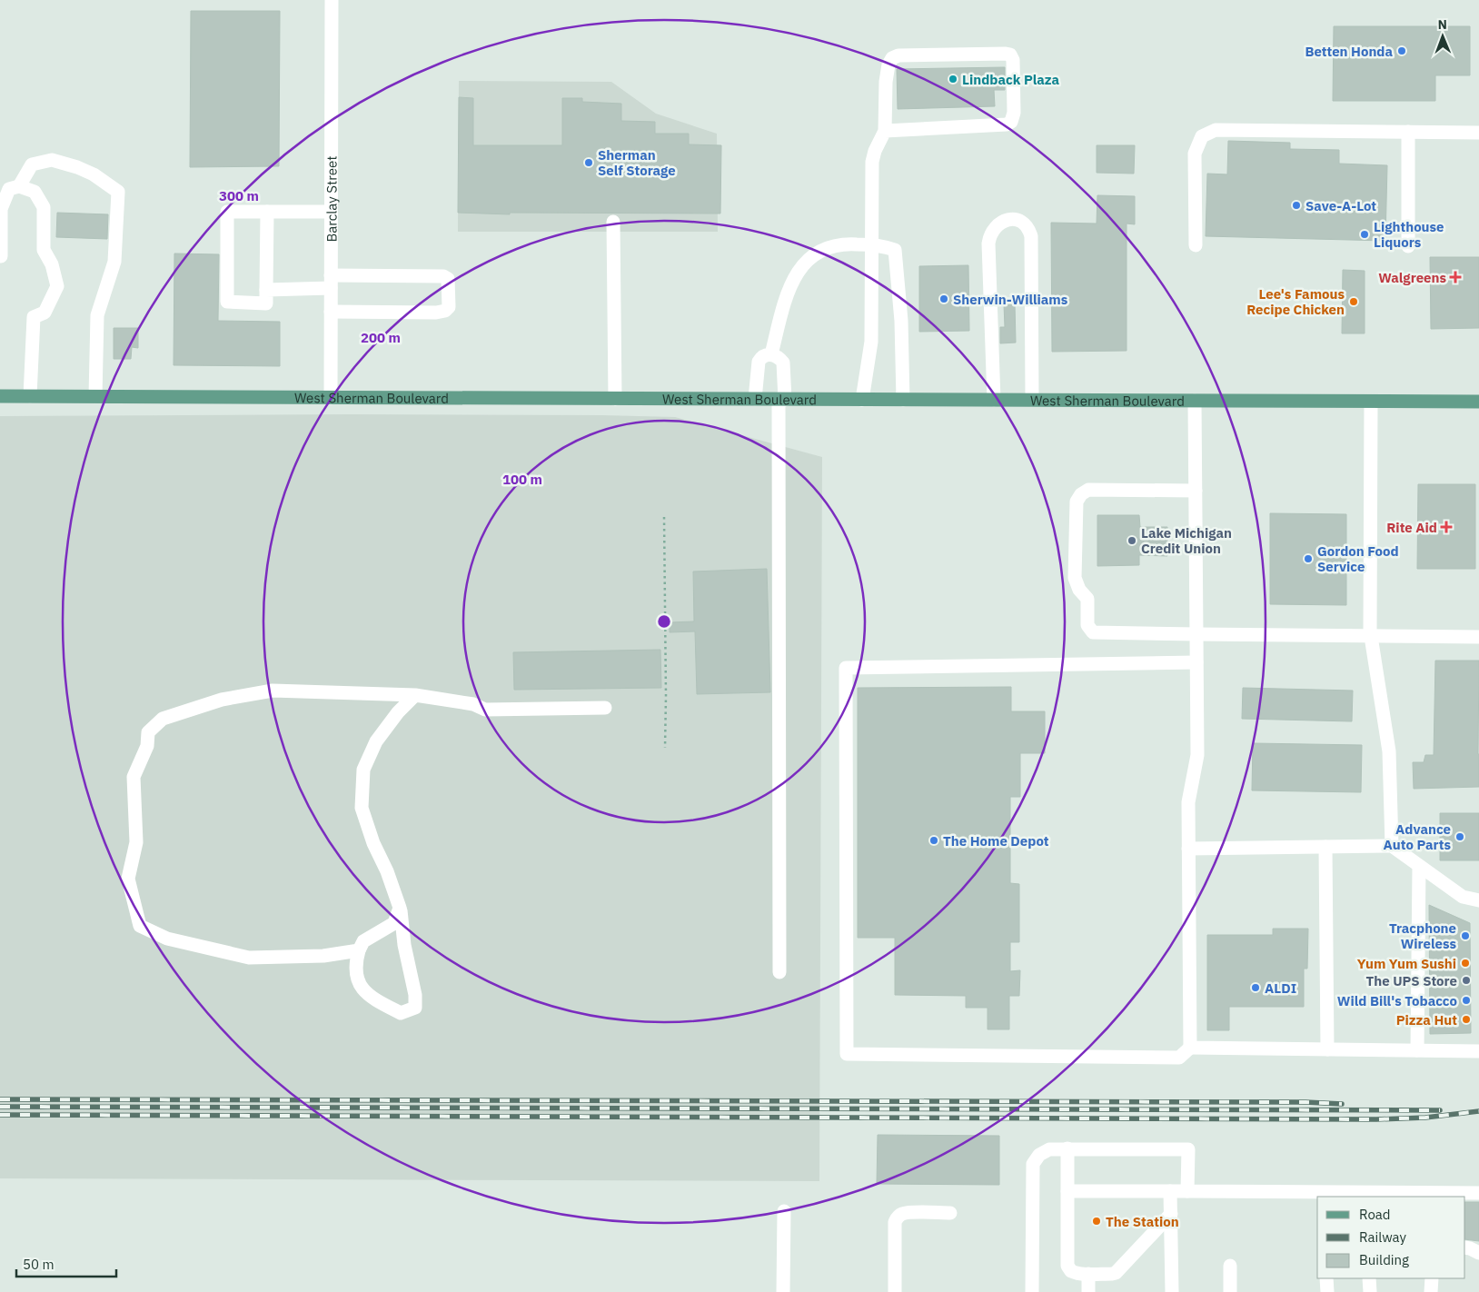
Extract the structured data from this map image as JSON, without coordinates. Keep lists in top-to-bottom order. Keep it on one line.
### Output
{"streets":{"main road":["West Sherman Boulevard"],"street":["Barclay Street"]},"crossings":[["Barclay Street","West Sherman Boulevard"]],"places":{"other":["Betten Honda","Lindback Plaza","Sherman Self Storage","Save-A-Lot","Lighthouse Liquors","Sherwin-Williams","Lee's Famous Recipe Chicken","Lake Michigan Credit Union","Gordon Food Service","Advance Auto Parts","The Home Depot","Tracphone Wireless","Yum Yum Sushi","The UPS Store","ALDI","Wild Bill's Tobacco","Pizza Hut","The Station"],"health":["Walgreens","Rite Aid"]},"legend":["Road","Railway","Building"],"scale_bar":"50 m","north":"top","rings":["300 m","200 m","100 m"]}
